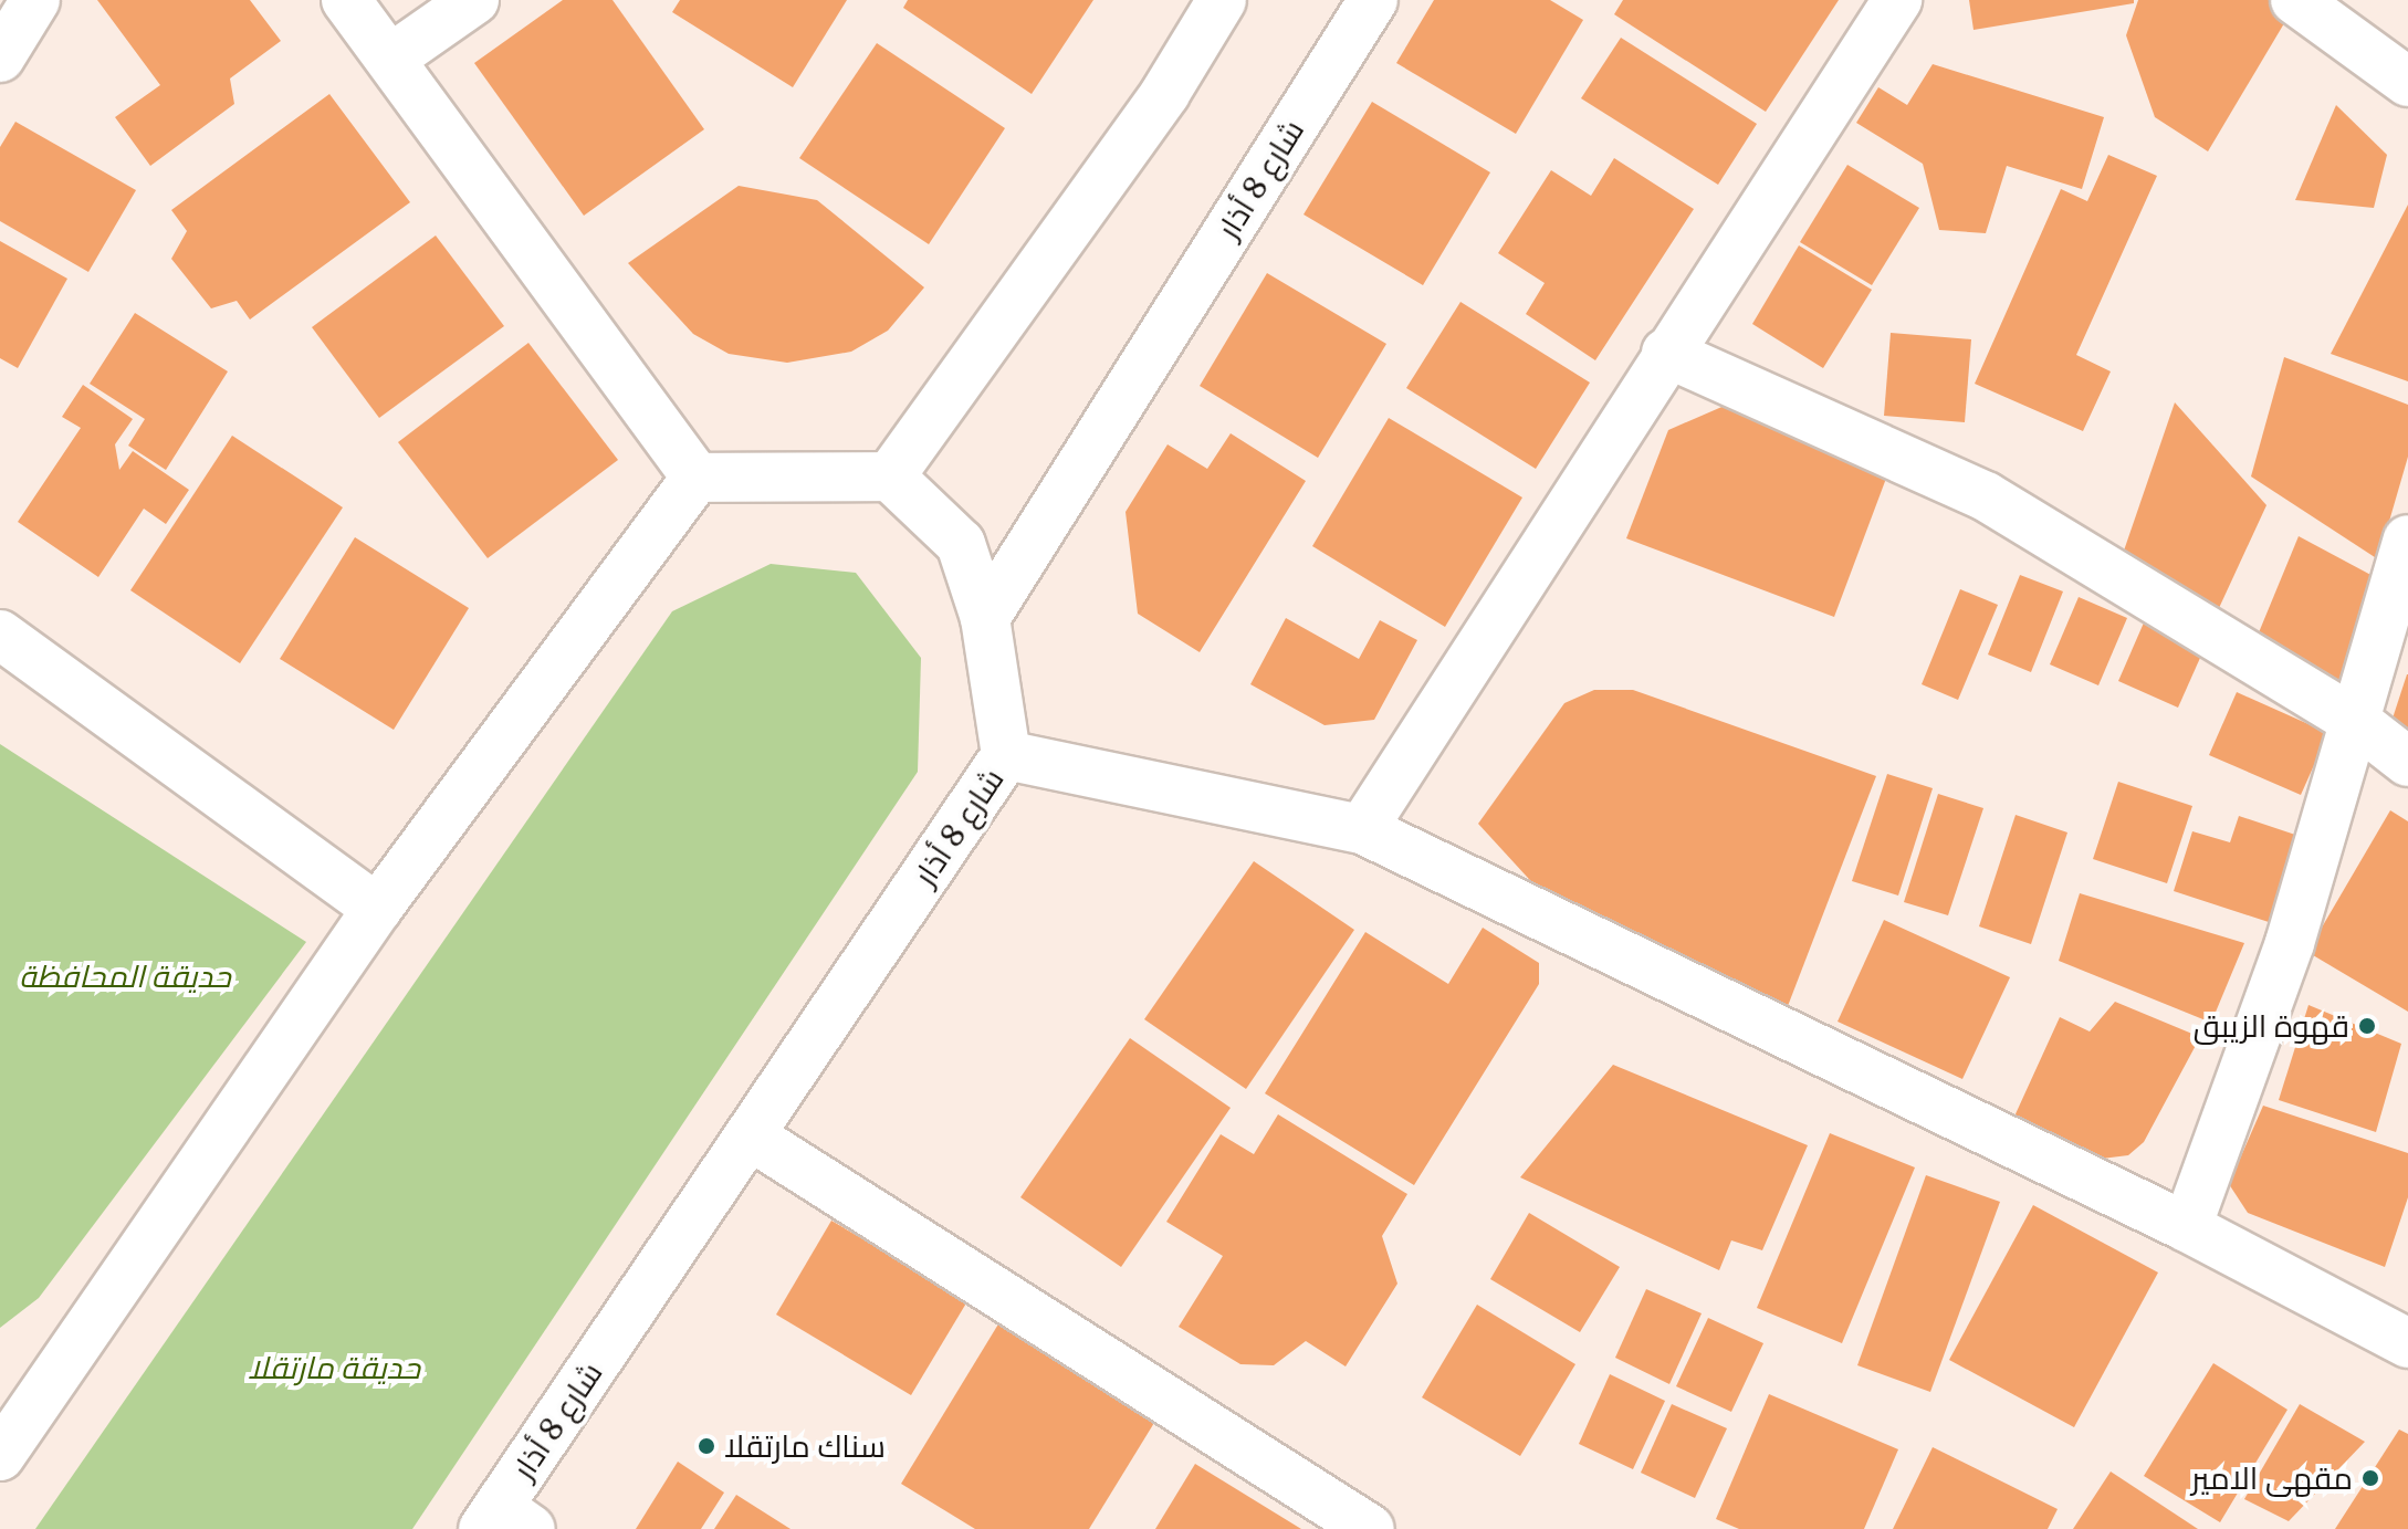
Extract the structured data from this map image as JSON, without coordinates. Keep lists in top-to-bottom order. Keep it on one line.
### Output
{"streets":{"street":["شارع 8 أذار"]},"parks":["حديقة المحافظة","حديقة مارتقلا"],"places":["قهوة الزيبق","سناك مارتقلا","مقهى الامير"]}
